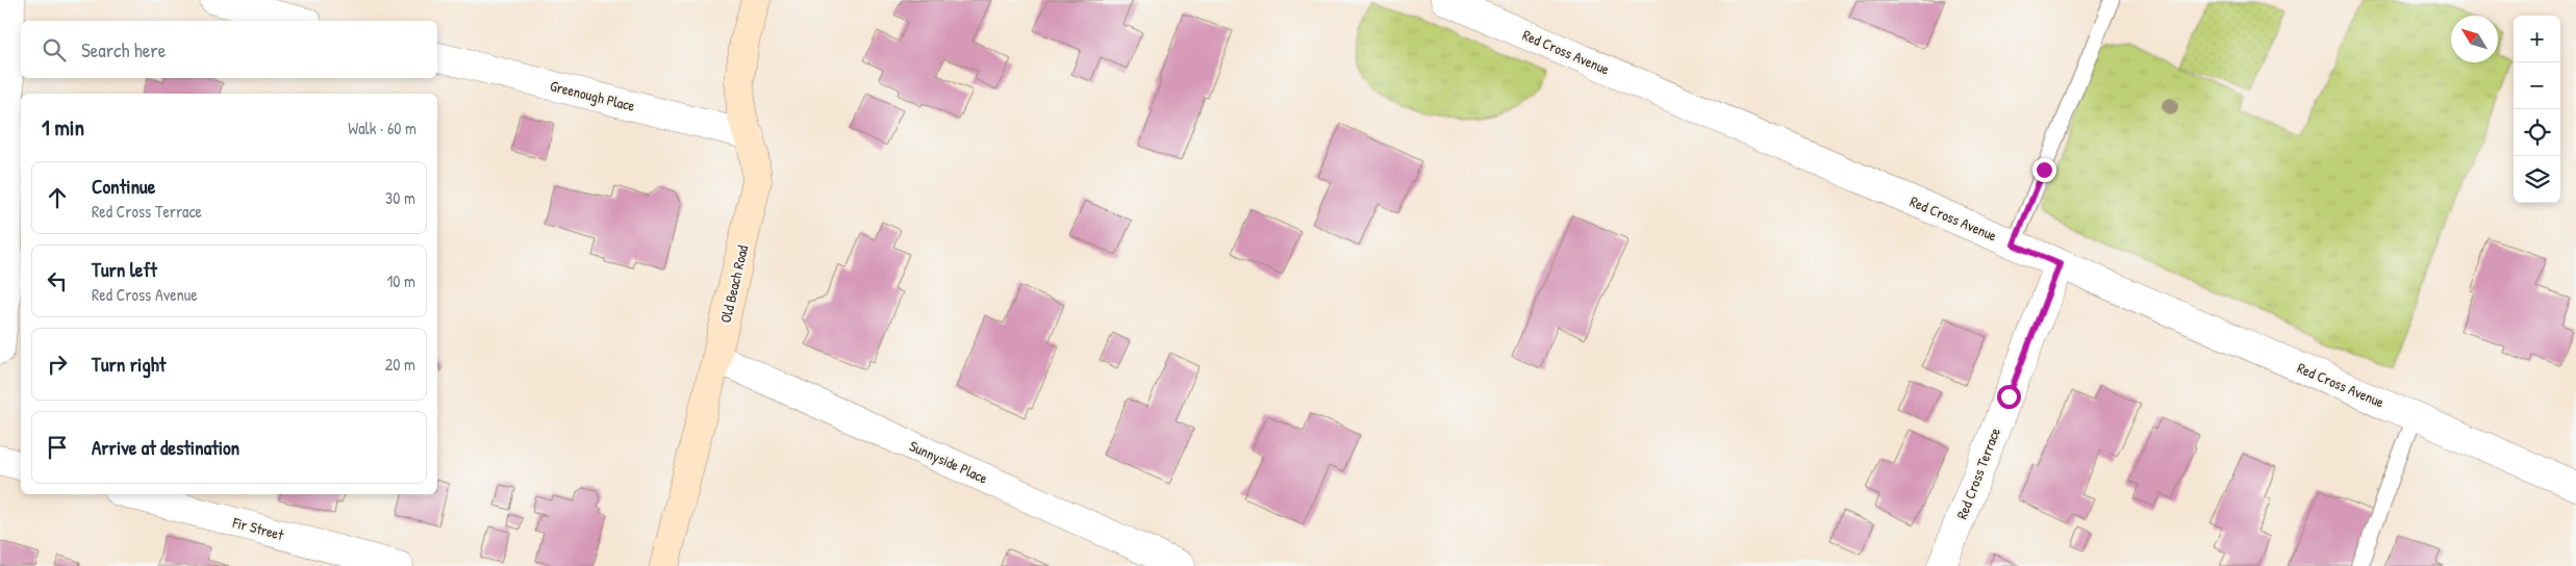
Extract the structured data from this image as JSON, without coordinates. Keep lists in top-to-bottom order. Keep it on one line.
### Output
{"streets":{"street":["Red Cross Avenue","Greenough Place","Old Beach Road","Sunnyside Place","Red Cross Terrace","Fir Street"]},"crossings":[["Red Cross Avenue","Red Cross Terrace"],["Greenough Place","Old Beach Road"],["Old Beach Road","Sunnyside Place"]],"north":"top left","page":{"map_buttons":["+","−"],"search":"Search here","heading":["1 min","Walk · 60 m"],"list":[["Continue","Red Cross Terrace","30 m"],["Turn left","Red Cross Avenue","10 m"],["Turn right","20 m"],"Arrive at destination"]}}
